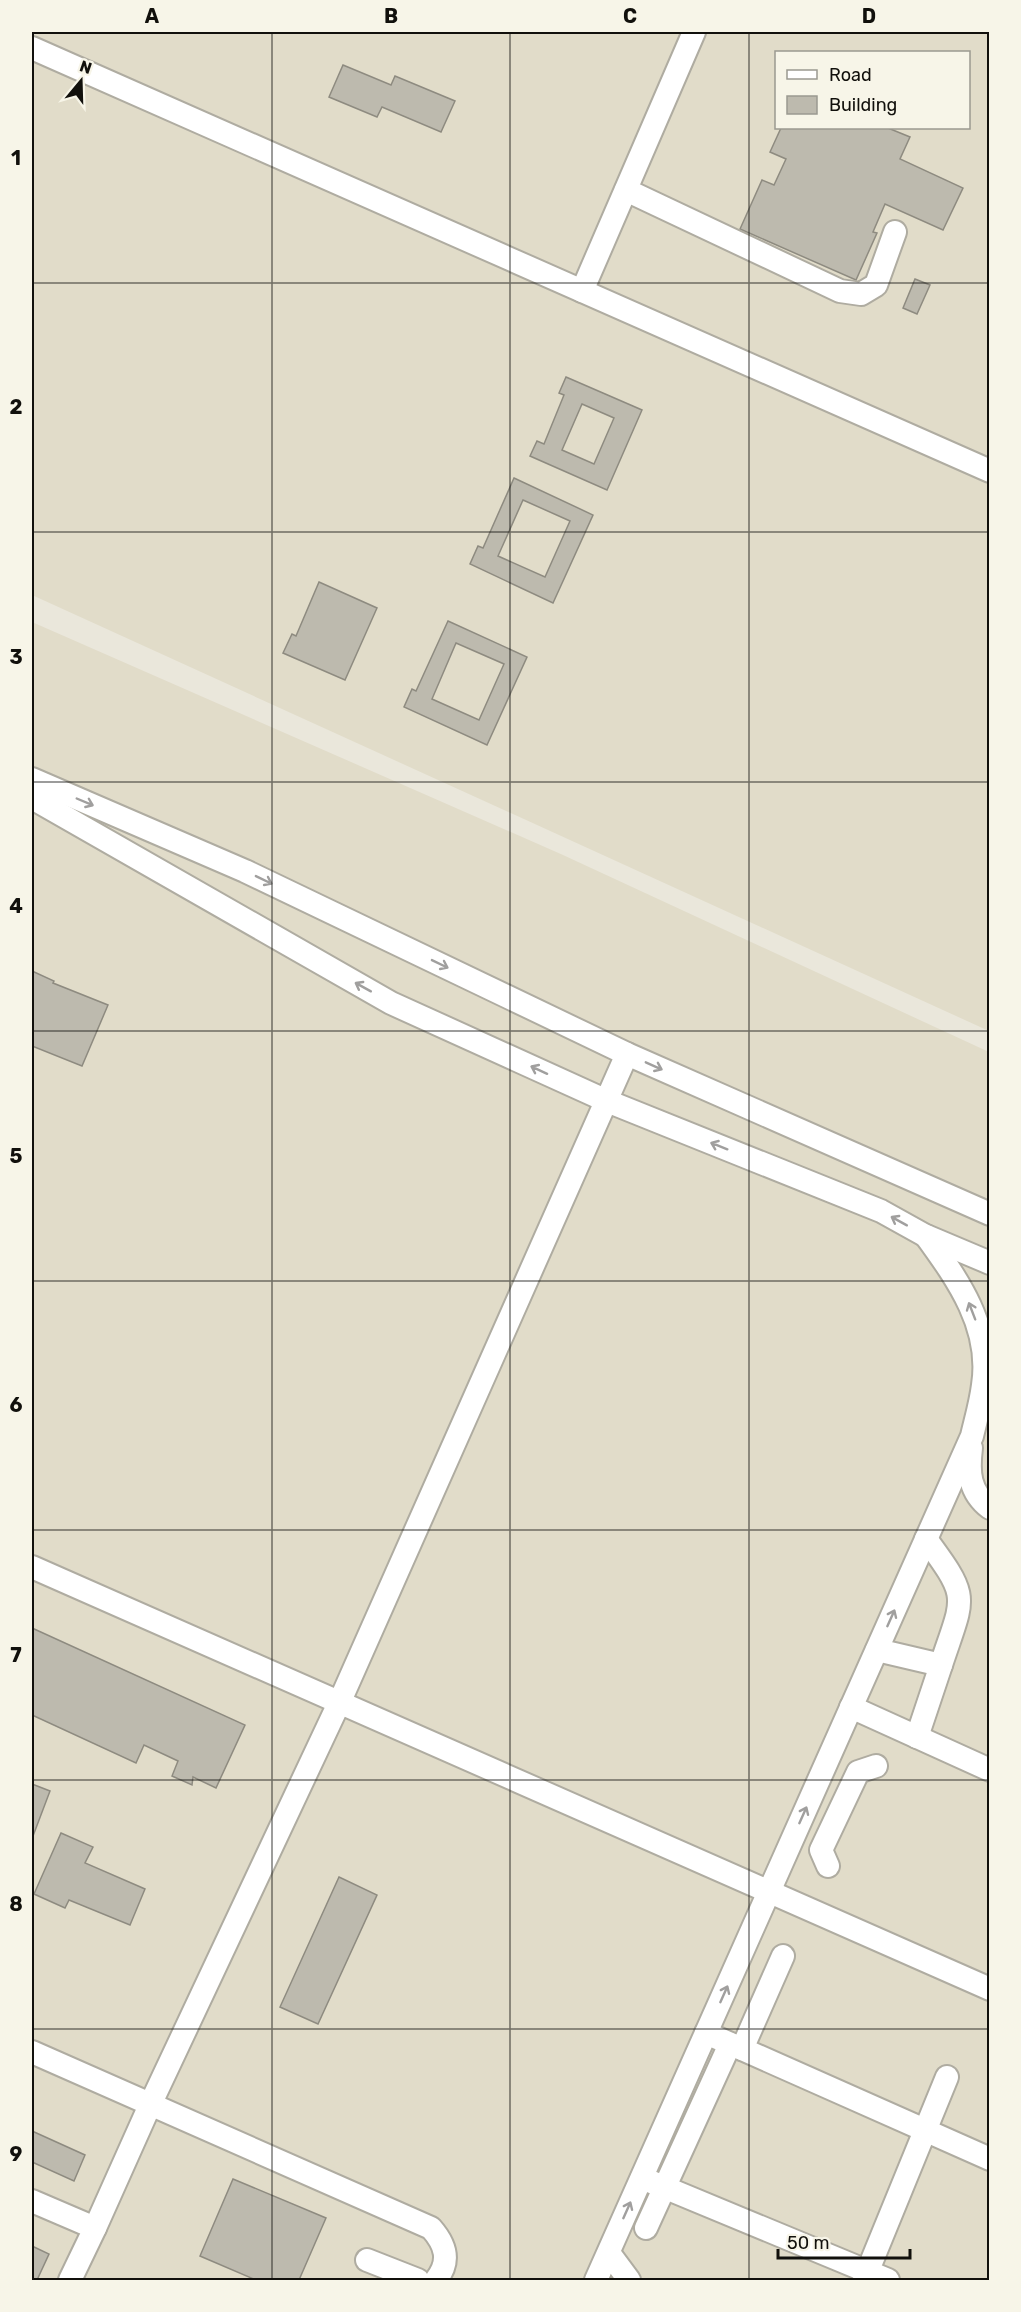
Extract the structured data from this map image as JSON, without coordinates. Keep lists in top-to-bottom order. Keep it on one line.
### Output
{"legend":["Road","Building"],"scale_bar":"50 m","north":"top","grid":{"columns":["A","B","C","D"],"rows":["1","2","3","4","5","6","7","8","9"]}}
